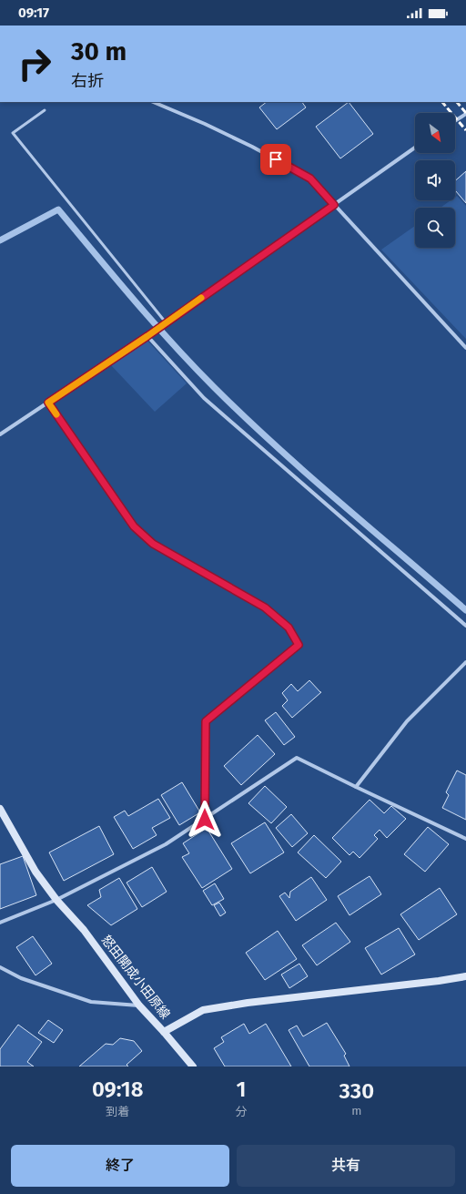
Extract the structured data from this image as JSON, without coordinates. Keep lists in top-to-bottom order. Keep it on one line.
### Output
{"streets":{"main road":["怒田開成小田原線"]},"north":"bottom right","page":{"status":"09:17","turn":["30 m","右折"],"eta":["09:18","到着","1","分","330","m"],"buttons":["終了","共有"]}}
